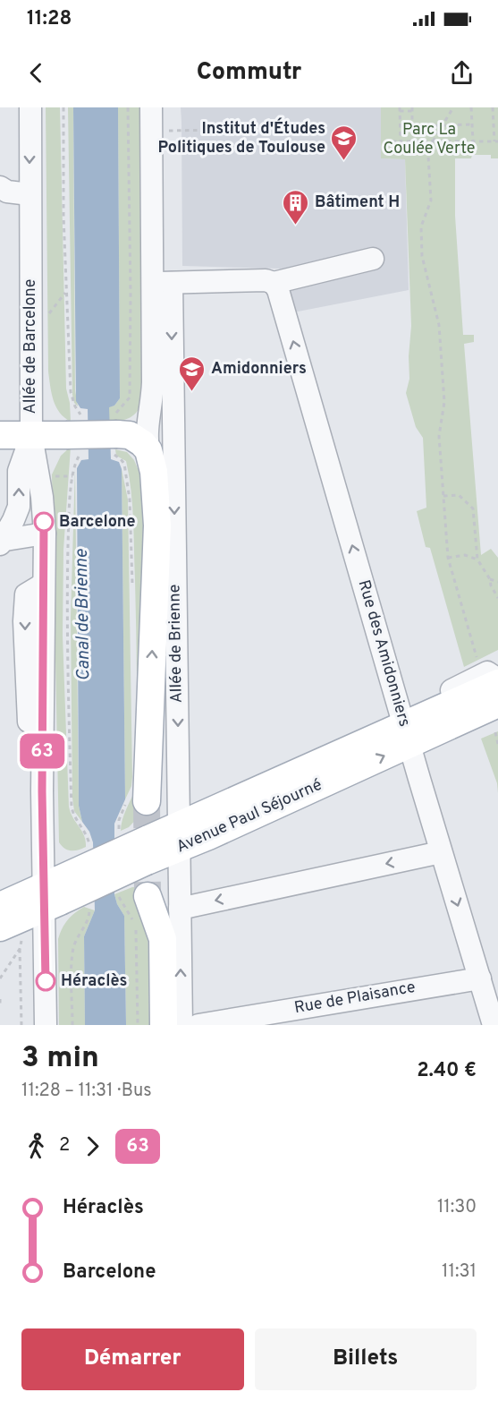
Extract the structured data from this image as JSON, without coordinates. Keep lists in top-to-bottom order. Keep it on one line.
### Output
{"streets":{"main road":["Allée de Brienne","Avenue Paul Séjourné"],"street":["Allée de Barcelone","Rue des Amidonniers","Rue de Plaisance"]},"crossings":[["Allée de Barcelone","Avenue Paul Séjourné"],["Allée de Brienne","Avenue Paul Séjourné"],["Rue des Amidonniers","Avenue Paul Séjourné"],["Rue des Amidonniers","Rue de Plaisance"]],"one_way":["Allée de Barcelone"],"water":["Canal de Brienne"],"parks":["Parc La Coulée Verte"],"places":{"school or university":["Institut d'Études Politiques de Toulouse","Amidonniers"],"building":["Bâtiment H"],"other":["Barcelone","Héraclès"]},"lines":["bus line 63"],"page":{"status":"11:28","header":"Commutr","on_map":"63","heading":["3 min","11:28 – 11:31 · Bus","2.40 €"],"legs":["2","63"],"list":[{"name":"Héraclès","value":"11:30"},{"name":"Barcelone","value":"11:31"}],"buttons":["Démarrer","Billets"]}}
